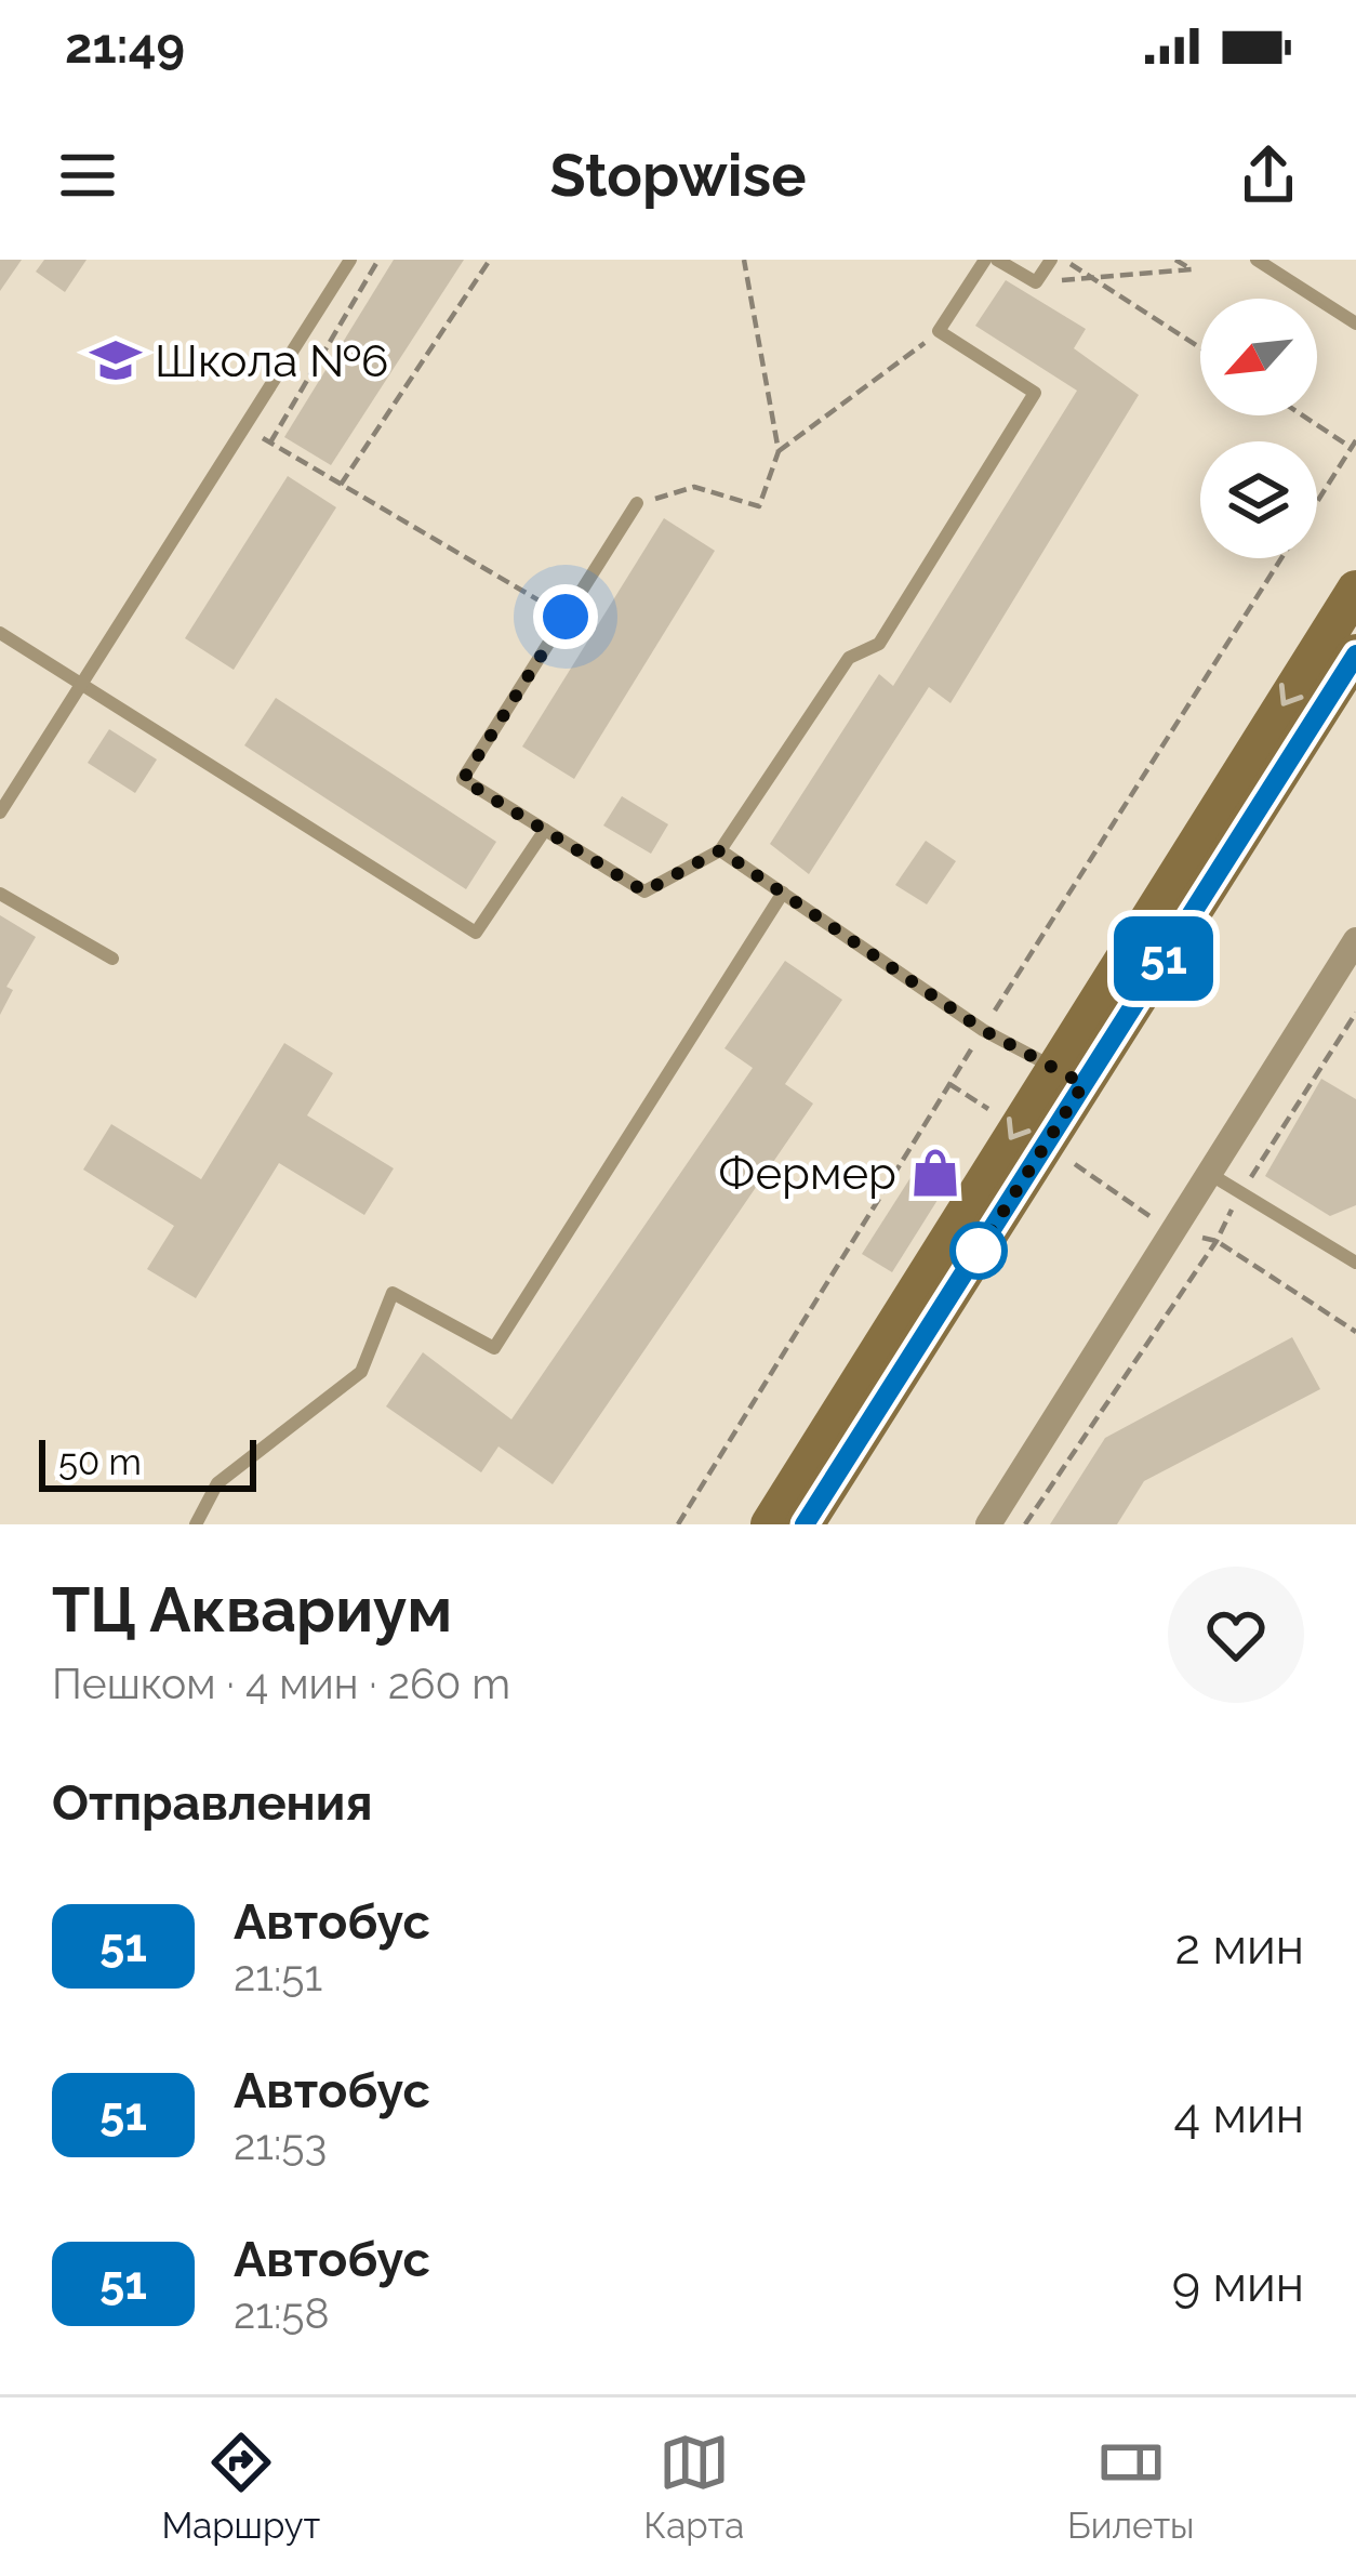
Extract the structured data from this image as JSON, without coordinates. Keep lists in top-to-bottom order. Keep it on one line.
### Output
{"places":{"school or university":["Школа №6"],"shop":["Фермер"]},"lines":["bus line 51"],"scale_bar":"50 m","north":"bottom left","page":{"status":"21:49","header":"Stopwise","on_map":"51","scale":"50 m","heading":[["ТЦ Аквариум","Пешком · 4 мин · 260 m"],"Отправления"],"list":[{"mark":"51","name":"Автобус","note":"21:51","value":"2 мин"},{"mark":"51","name":"Автобус","note":"21:53","value":"4 мин"},{"mark":"51","name":"Автобус","note":"21:58","value":"9 мин"}],"tabs":["Маршрут","Карта","Билеты"]}}
